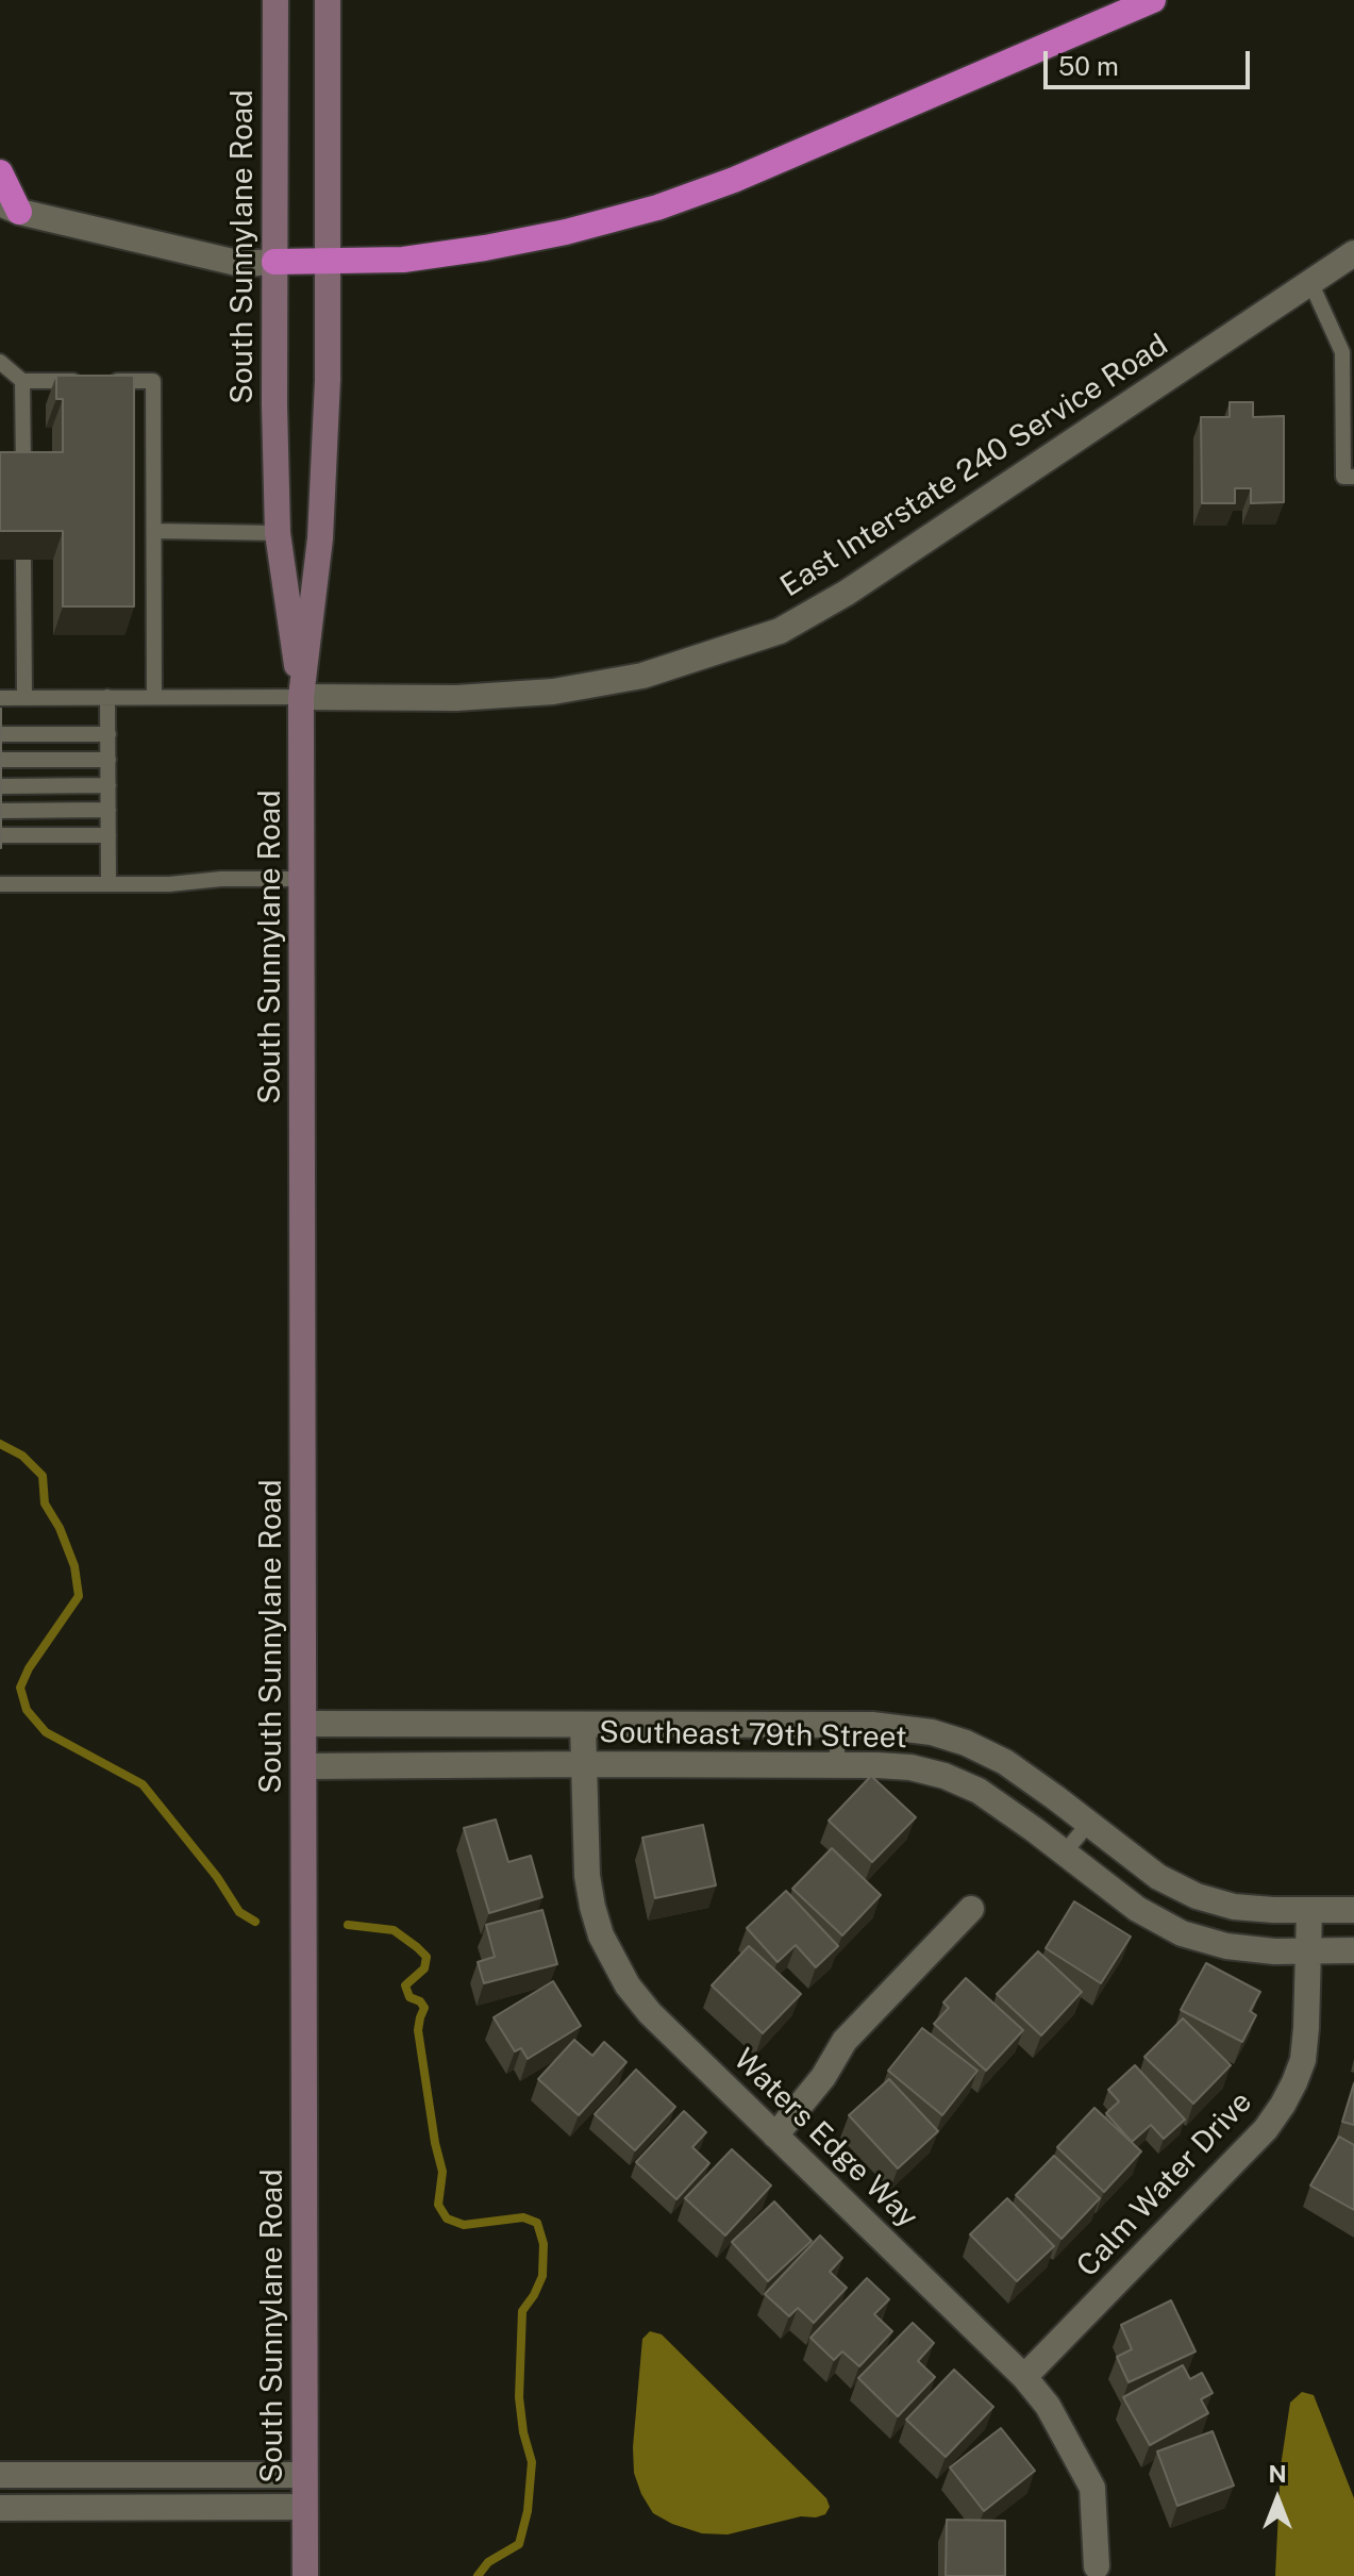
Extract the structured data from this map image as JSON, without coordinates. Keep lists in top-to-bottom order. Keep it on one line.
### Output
{"streets":{"main road":["South Sunnylane Road"],"street":["East Interstate 240 Service Road","Southeast 79th Street","Waters Edge Way","Calm Water Drive"]},"crossings":[["South Sunnylane Road","East Interstate 240 Service Road"],["South Sunnylane Road","Southeast 79th Street"],["Southeast 79th Street","Waters Edge Way"],["Southeast 79th Street","Calm Water Drive"],["Waters Edge Way","Calm Water Drive"]],"scale_bar":"50 m","north":"top"}
